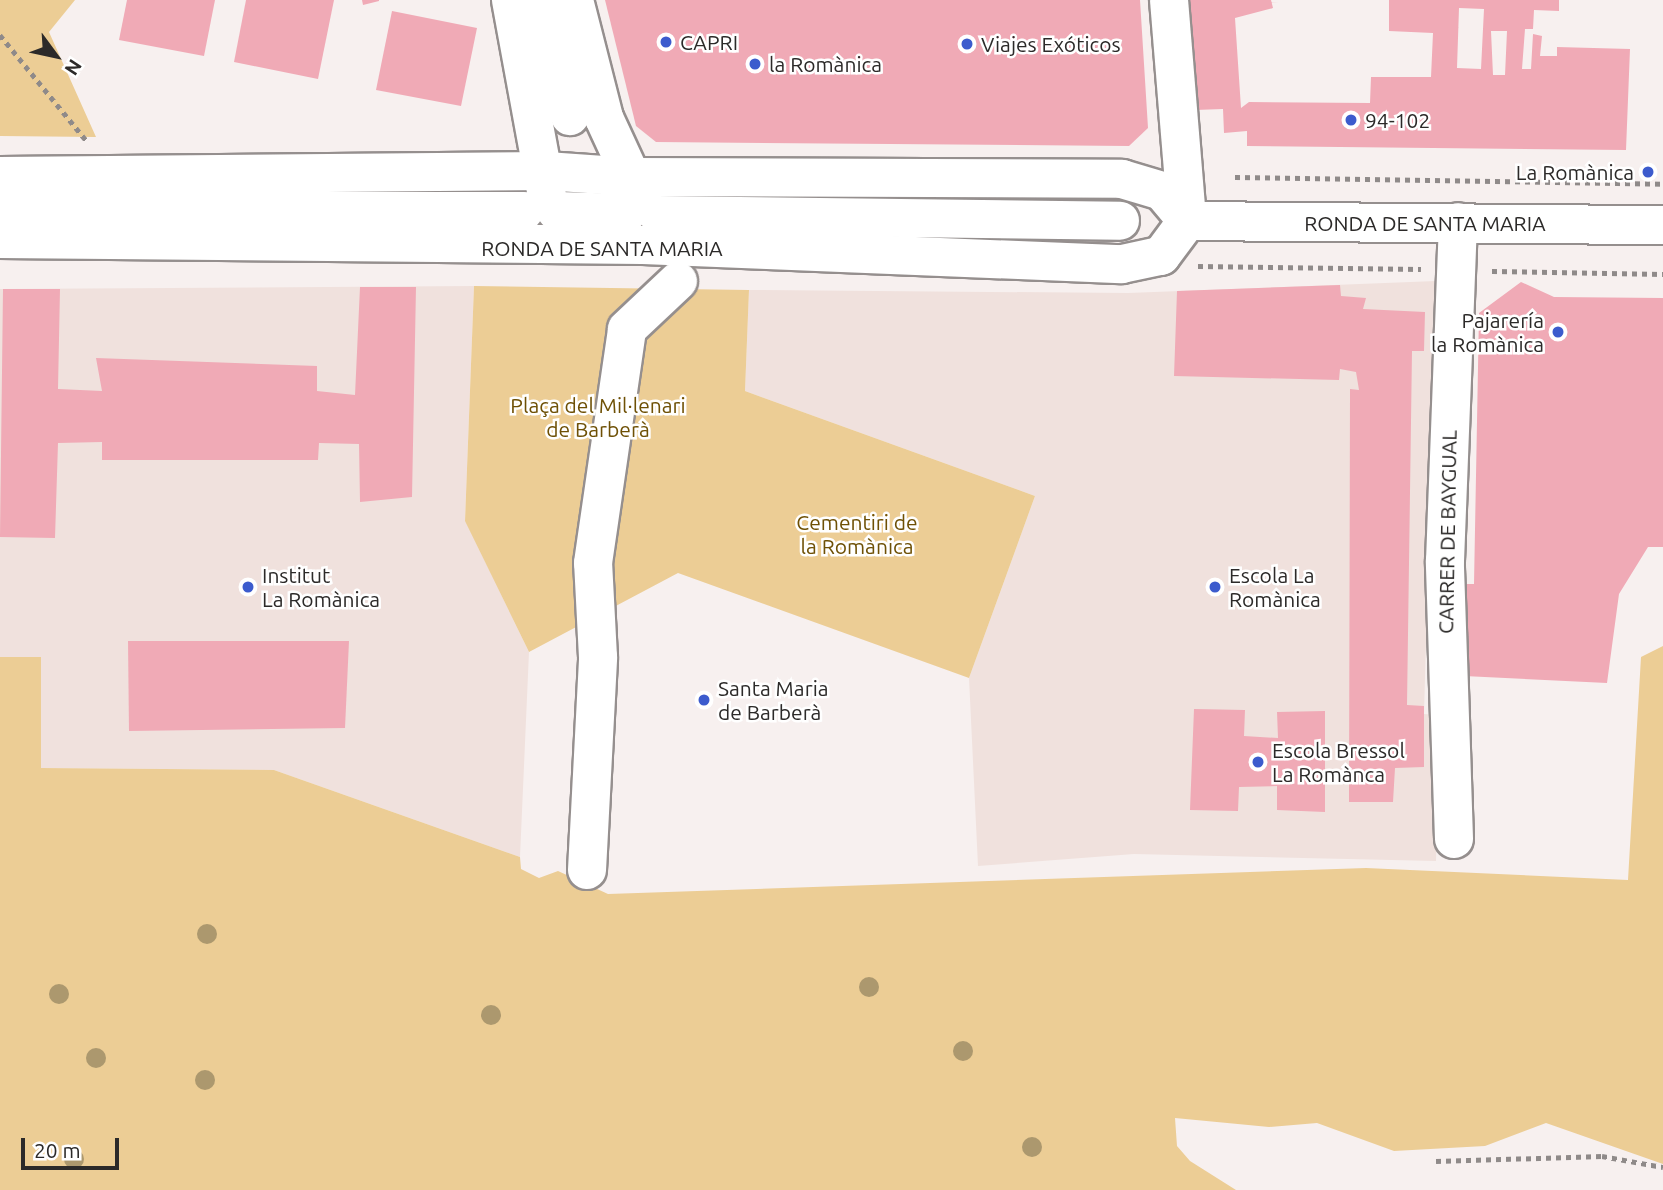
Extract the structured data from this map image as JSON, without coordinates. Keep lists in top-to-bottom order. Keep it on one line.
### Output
{"streets":{"street":["RONDA DE SANTA MARIA","CARRER DE BAYGUAL"]},"crossings":[["RONDA DE SANTA MARIA","CARRER DE BAYGUAL"]],"parks":["Plaça del Mil·lenari de Barberà","Cementiri de la Romànica"],"places":["CAPRI","Viajes Exóticos","la Romànica","94-102","La Romànica","Pajarería la Romànica","Institut La Romànica","Escola La Romànica","Santa Maria de Barberà","Escola Bressol La Romànca"],"scale_bar":"20 m","north":"bottom right"}
